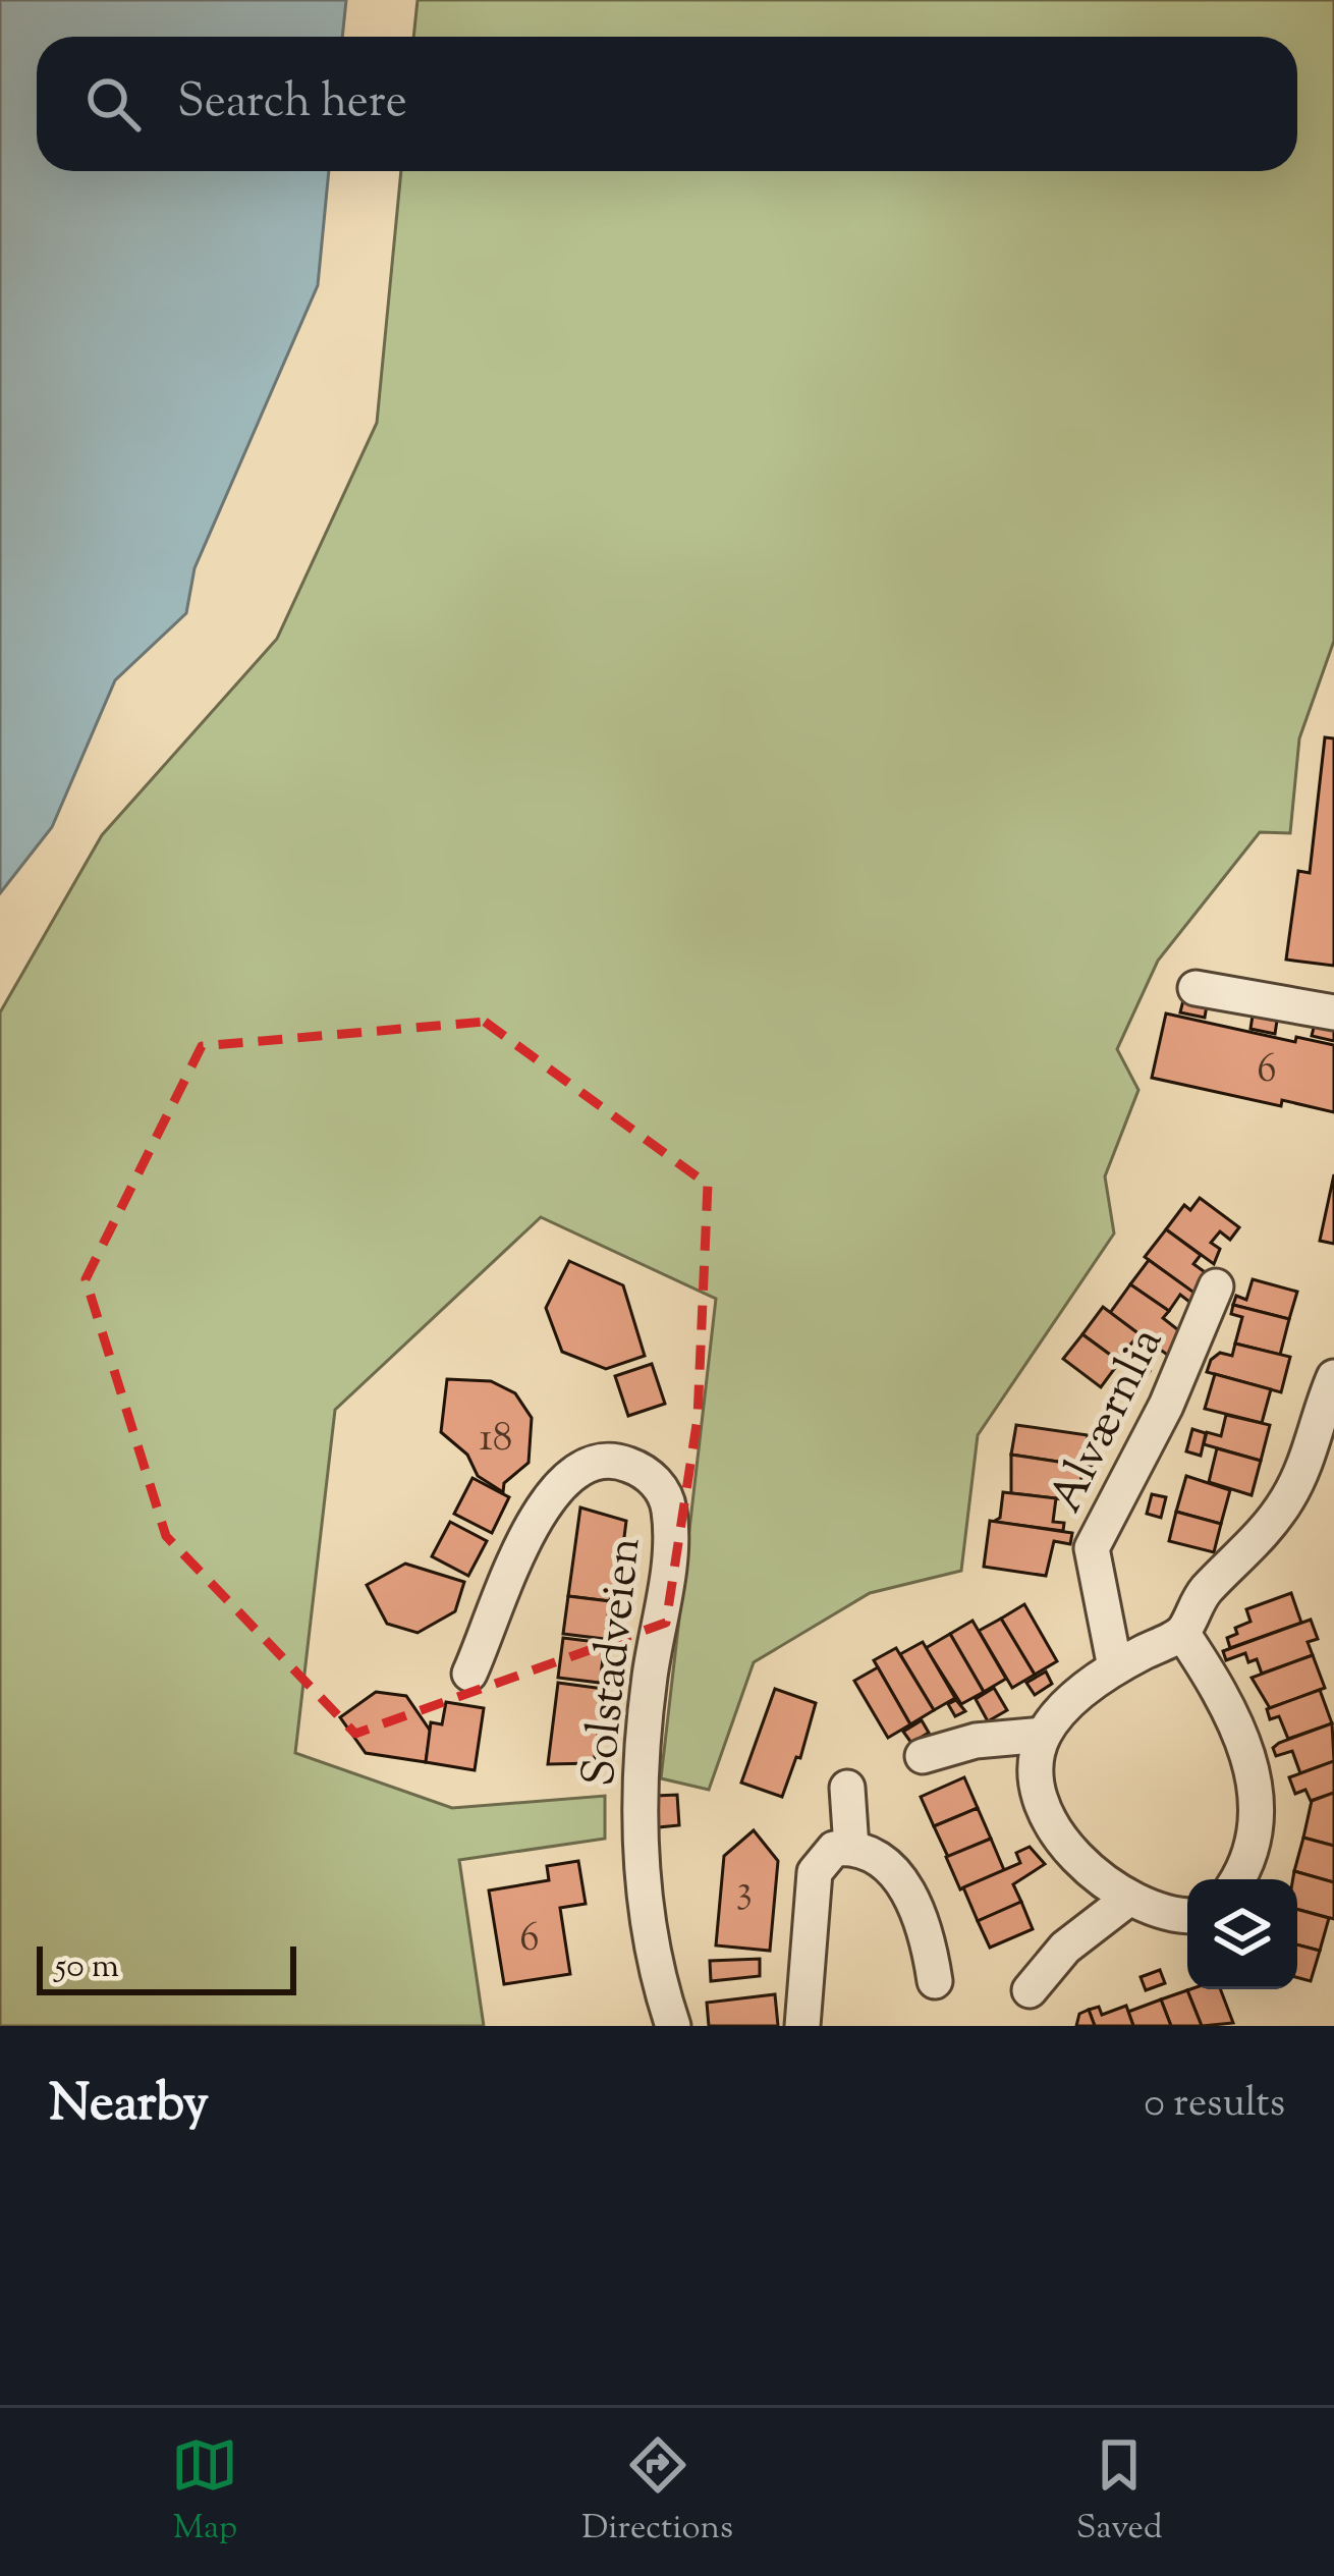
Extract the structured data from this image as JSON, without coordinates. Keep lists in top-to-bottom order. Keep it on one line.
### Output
{"streets":{"street":["Alværnlia","Solstadveien"]},"house_numbers":["6","18","3","6"],"scale_bar":"50 m","page":{"search":"Search here","scale":"50 m","heading":["Nearby","0 results"],"nav":["Map","Directions","Saved"]}}
